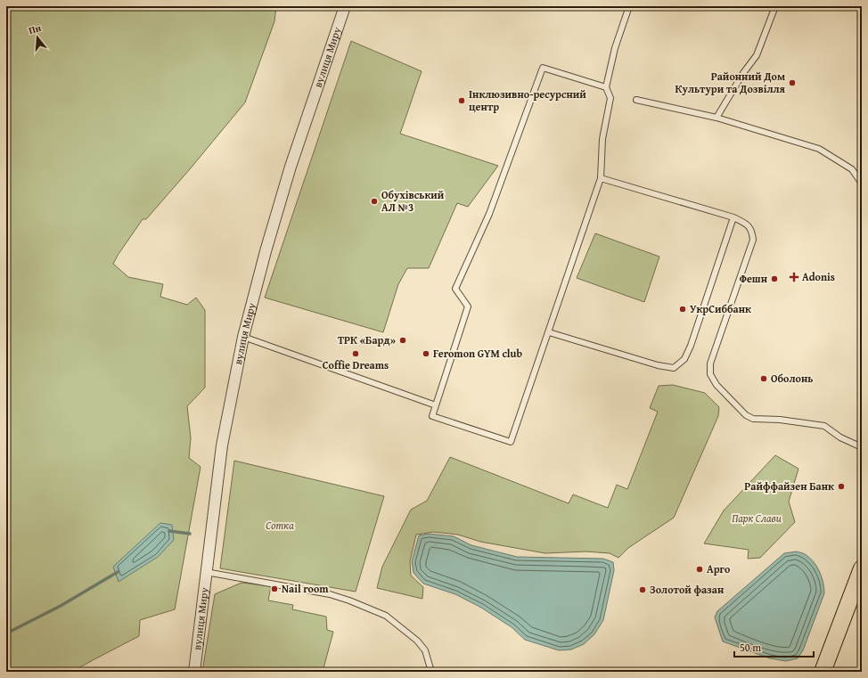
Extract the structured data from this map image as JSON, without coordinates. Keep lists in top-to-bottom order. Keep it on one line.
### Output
{"streets":{"street":["вулиця Миру"]},"parks":["Парк Слави","Сотка"],"places":{"other":["Районний Дом Культури та Дозвілля","Інклюзивно-ресурсний центр","Обухівський АЛ №3","Фешн","УкрСиббанк","ТРК «Бард»","Coffie Dreams","Feromon GYM club","Оболонь","Райффайзен Банк","Арго","Nail room","Золотой фазан"],"health":["Adonis"]},"scale_bar":"50 m","north":"top"}
